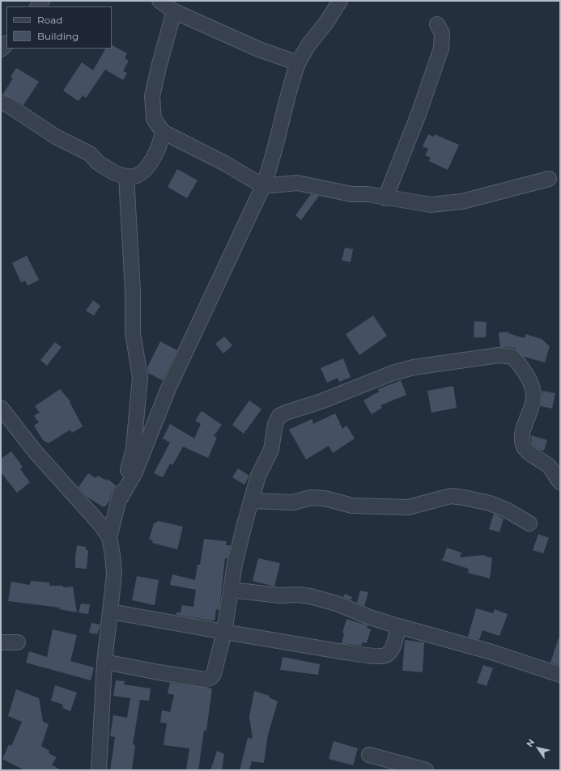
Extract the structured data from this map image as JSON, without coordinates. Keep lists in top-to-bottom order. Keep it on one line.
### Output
{"legend":["Road","Building"],"north":"top left"}
